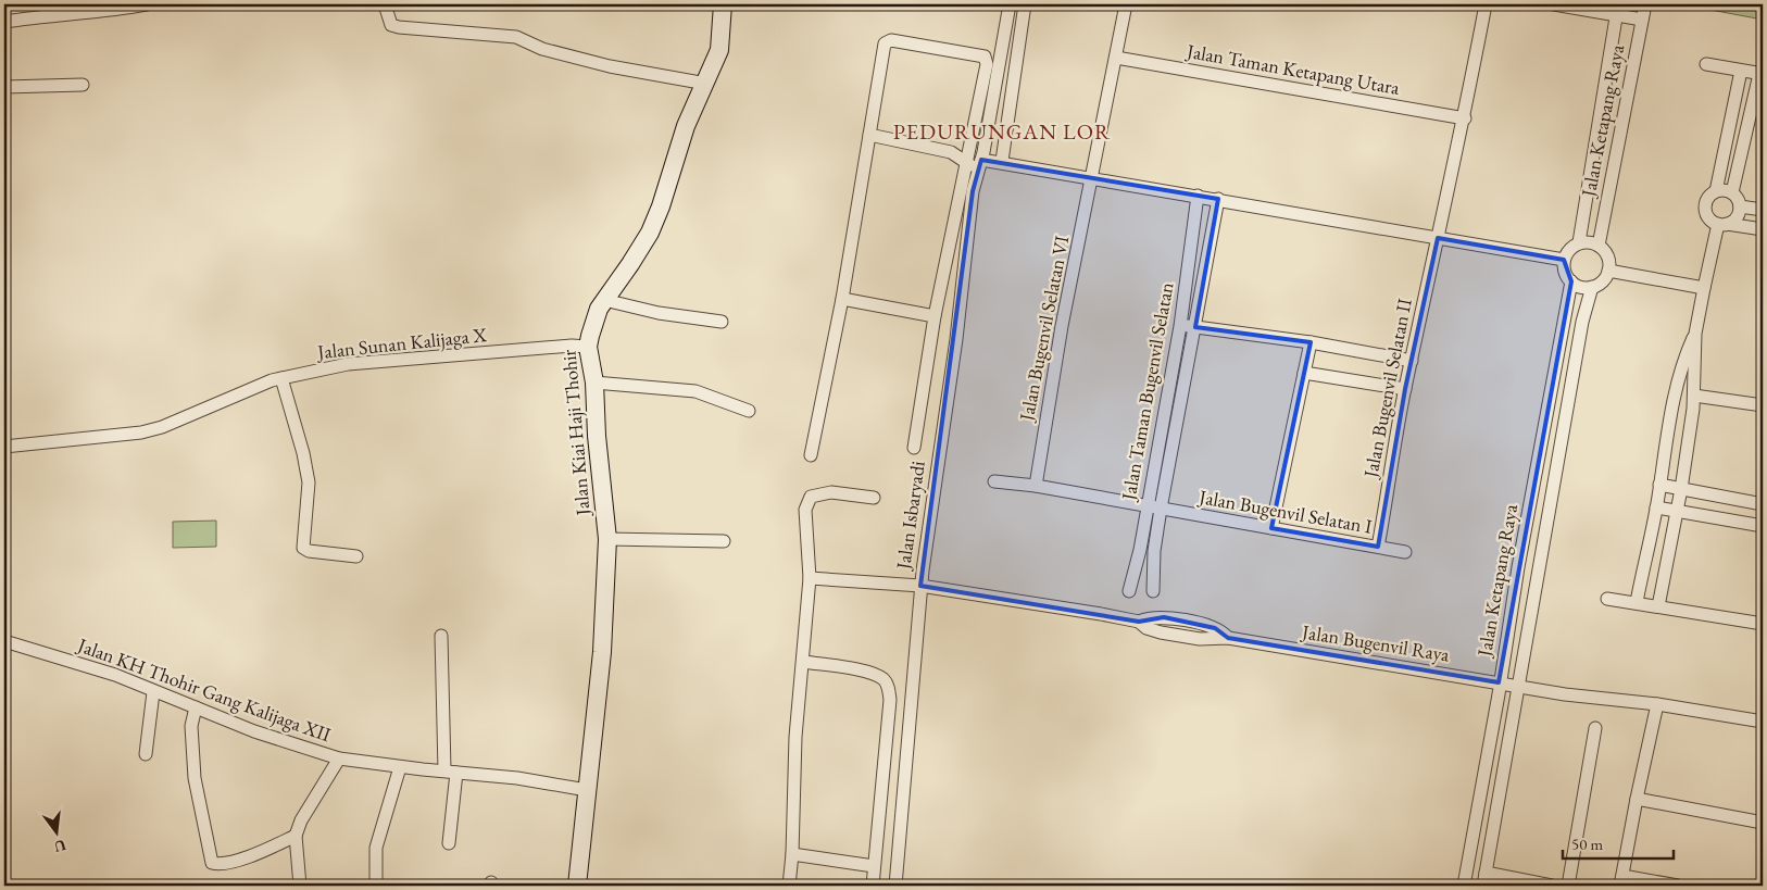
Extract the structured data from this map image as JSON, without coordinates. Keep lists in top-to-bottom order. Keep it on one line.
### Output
{"streets":{"street":["Jalan Taman Ketapang Utara","Jalan Ketapang Raya","Jalan Bugenvil Selatan VI","Jalan Sunan Kalijaga X","Jalan Bugenvil Selatan II","Jalan Taman Bugenvil Selatan","Jalan Kiai Haji Thohir","Jalan Bugenvil Selatan I","Jalan Isbaryadi","Jalan Bugenvil Raya","Jalan KH Thohir Gang Kalijaga XII"]},"crossings":[["Jalan Taman Ketapang Utara","Jalan Bugenvil Selatan VI"],["Jalan Taman Ketapang Utara","Jalan Bugenvil Selatan II"],["Jalan Ketapang Raya","Jalan Bugenvil Raya"],["Jalan Sunan Kalijaga X","Jalan Kiai Haji Thohir"],["Jalan Bugenvil Selatan II","Jalan Bugenvil Selatan I"],["Jalan Taman Bugenvil Selatan","Jalan Bugenvil Selatan I"],["Jalan Kiai Haji Thohir","Jalan KH Thohir Gang Kalijaga XII"],["Jalan Isbaryadi","Jalan Bugenvil Raya"]],"districts":["PEDURUNGAN LOR"],"scale_bar":"50 m","north":"bottom"}
